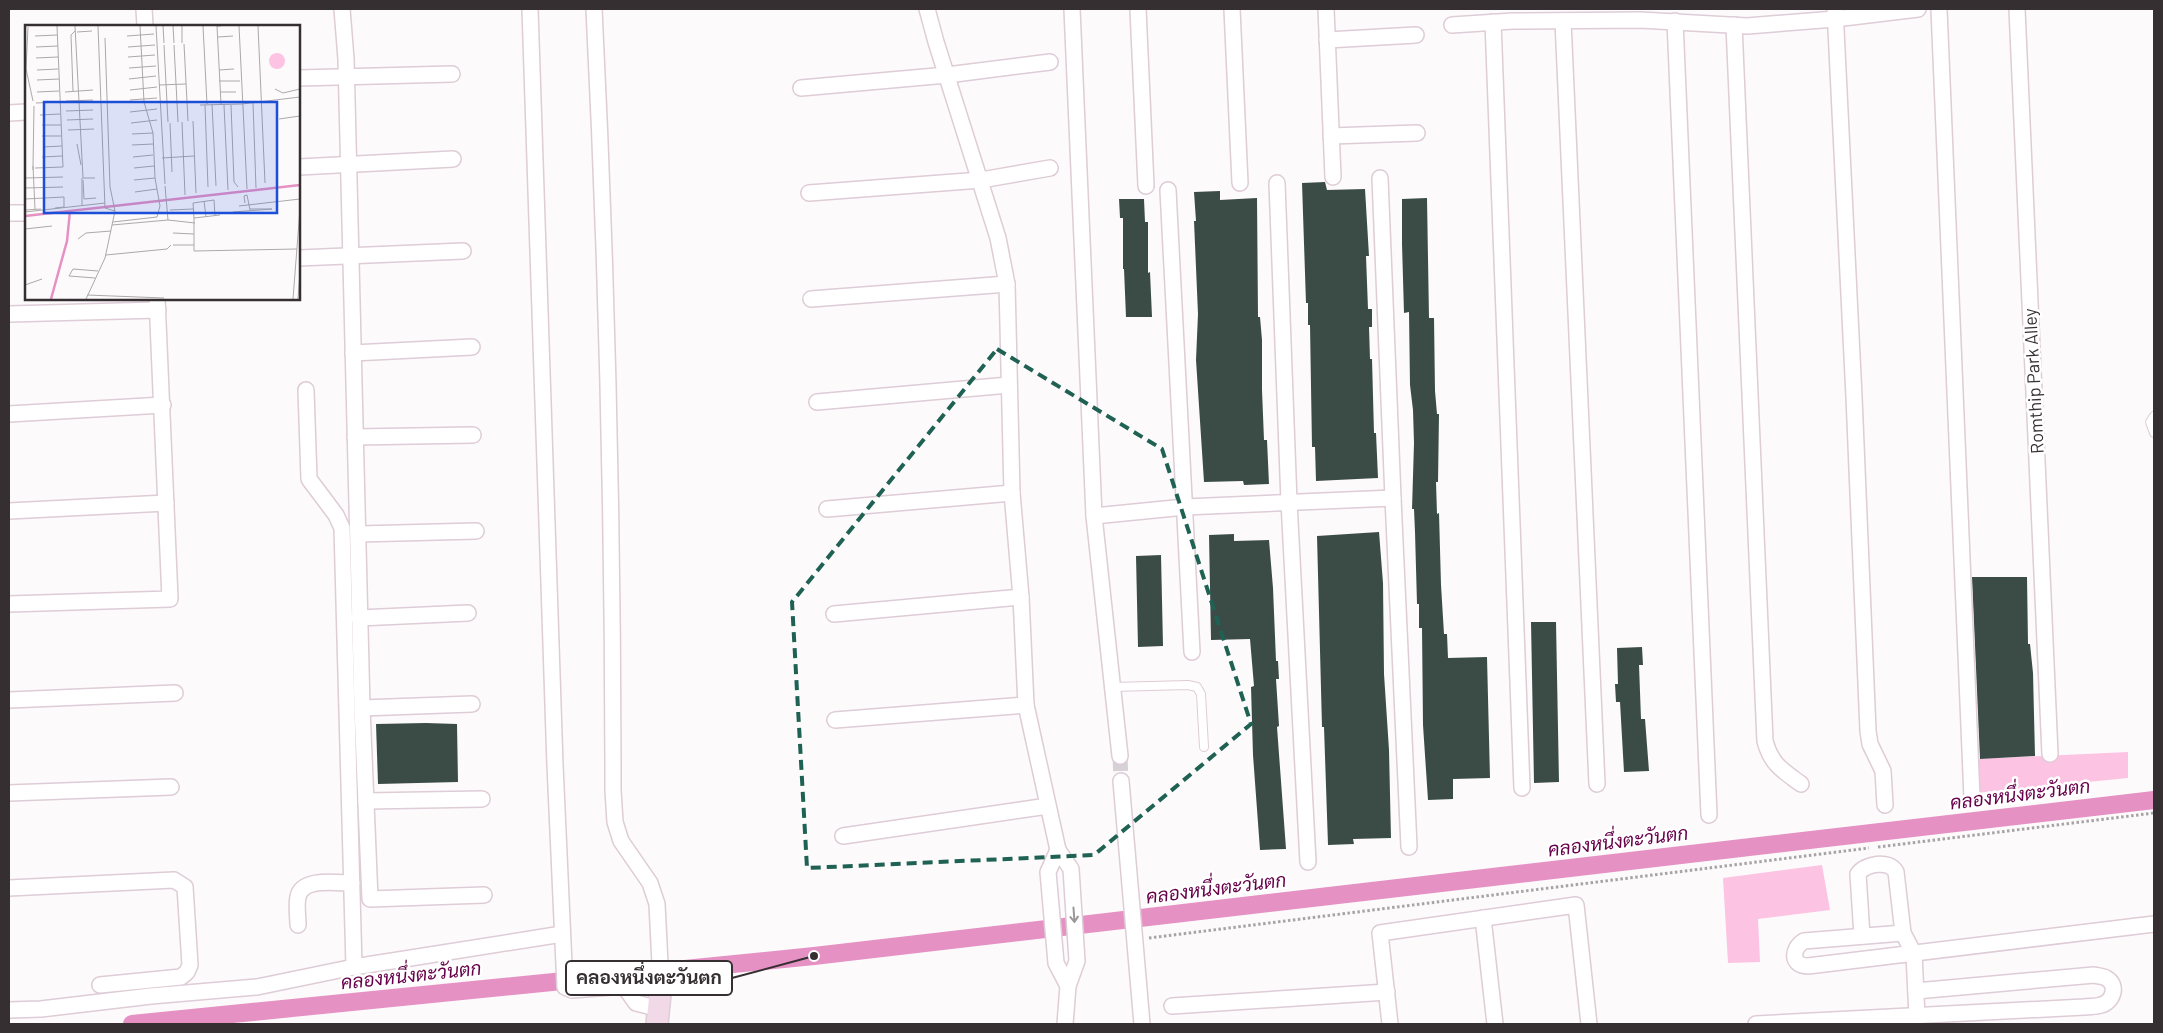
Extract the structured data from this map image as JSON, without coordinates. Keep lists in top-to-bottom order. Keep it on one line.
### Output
{"streets":{"street":["Romthip Park Alley"]},"water":["คลองหนึ่งตะวันตก"],"places":["คลองหนึ่งตะวันตก"]}
